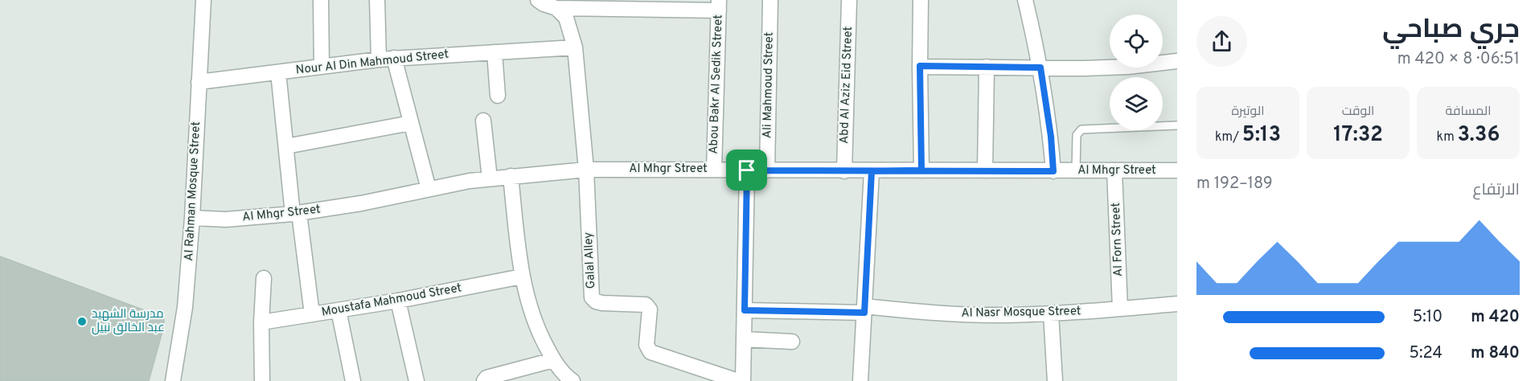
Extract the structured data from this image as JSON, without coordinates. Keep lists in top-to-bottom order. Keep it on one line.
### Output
{"streets":{"street":["Nour Al Din Mahmoud Street","Abou Bakr Al Sedik Street","Ali Mahmoud Street","Abd Al Aziz Eid Street","Al Mhgr Street","Al Rahman Mosque Street","Al Forn Street","Galal Alley","Moustafa Mahmoud Street","Al Nasr Mosque Street"]},"crossings":[["Nour Al Din Mahmoud Street","Al Rahman Mosque Street"],["Abou Bakr Al Sedik Street","Al Mhgr Street"],["Ali Mahmoud Street","Al Mhgr Street"],["Abd Al Aziz Eid Street","Al Mhgr Street"],["Al Mhgr Street","Al Rahman Mosque Street"],["Al Mhgr Street","Al Forn Street"],["Al Mhgr Street","Galal Alley"],["Al Forn Street","Al Nasr Mosque Street"]],"places":["مدرسة الشهيد عبد الخالق نبيل"],"page":{"heading":["جري صباحي","06:51 · 8 × 420 m"],"stats":[["المسافة","3.36 km"],["الوقت","17:32"],["الوتيرة","5:13 /km"]],"chart":["الارتفاع","189–192 m"],"list":[{"name":"420 m","note":"5:10"},{"name":"840 m","note":"5:24"}]}}
